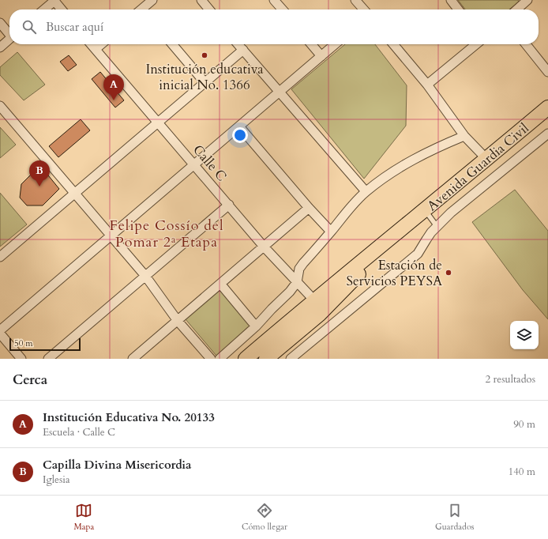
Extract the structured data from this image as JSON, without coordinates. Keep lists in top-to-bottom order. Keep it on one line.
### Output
{"streets":{"highway":["Avenida Guardia Civil"],"street":["Calle C"]},"crossings":[["Calle C","Avenida Guardia Civil"]],"districts":["Felipe Cossío del Pomar 2ª Etapa"],"places":["Institución educativa inicial No. 1366","Estación de Servicios PEYSA"],"scale_bar":"50 m","page":{"search":"Buscar aquí","pins":["A","B"],"scale":"50 m","heading":["Cerca","2 resultados"],"list":[{"mark":"A","name":"Institución Educativa No. 20133","note":"Escuela · Calle C","value":"90 m"},{"mark":"B","name":"Capilla Divina Misericordia","note":"Iglesia","value":"140 m"}],"nav":["Mapa","Cómo llegar","Guardados"]}}
